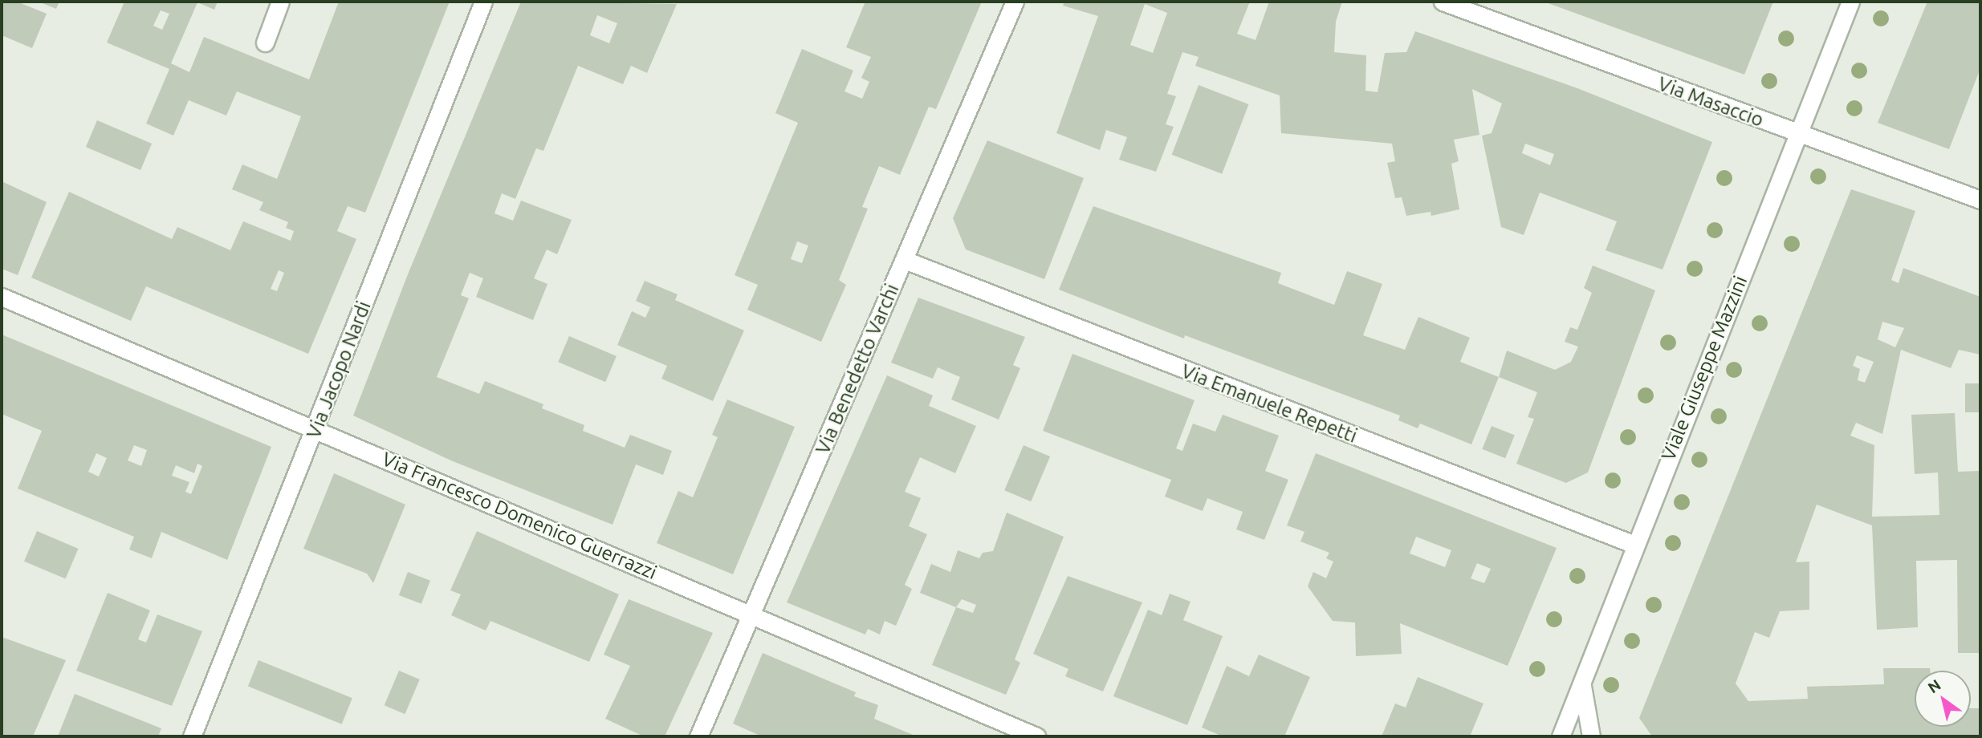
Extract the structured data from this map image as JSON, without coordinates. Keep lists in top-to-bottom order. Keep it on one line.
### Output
{"streets":{"street":["Via Masaccio","Viale Giuseppe Mazzini","Via Benedetto Varchi","Via Jacopo Nardi","Via Emanuele Repetti","Via Francesco Domenico Guerrazzi"]},"crossings":[["Via Masaccio","Viale Giuseppe Mazzini"],["Viale Giuseppe Mazzini","Via Emanuele Repetti"],["Via Benedetto Varchi","Via Emanuele Repetti"],["Via Benedetto Varchi","Via Francesco Domenico Guerrazzi"],["Via Jacopo Nardi","Via Francesco Domenico Guerrazzi"]],"north":"top left"}
